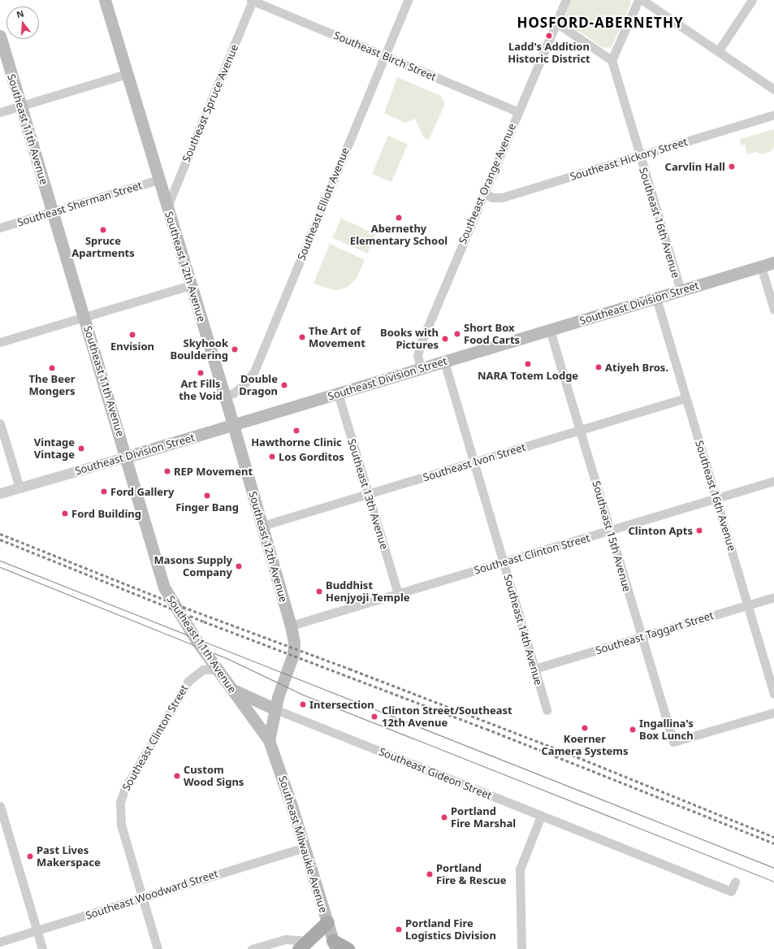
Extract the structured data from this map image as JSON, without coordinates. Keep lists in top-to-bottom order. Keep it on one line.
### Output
{"streets":{"main road":["Southeast 11th Avenue","Southeast 12th Avenue","Southeast Division Street","Southeast Milwaukie Avenue"],"street":["Southeast Birch Street","Southeast Spruce Avenue","Southeast Hickory Street","Southeast Orange Avenue","Southeast Sherman Street","Southeast Elliott Avenue","Southeast 16th Avenue","Southeast Ivon Street","Southeast 13th Avenue","Southeast 15th Avenue","Southeast Clinton Street","Southeast 14th Avenue","Southeast Taggart Street","Southeast Gideon Street","Southeast Woodward Street"]},"crossings":[["Southeast Birch Street","Southeast Spruce Avenue"],["Southeast Birch Street","Southeast Orange Avenue"],["Southeast Birch Street","Southeast Elliott Avenue"],["Southeast Spruce Avenue","Southeast 12th Avenue"],["Southeast 11th Avenue","Southeast Sherman Street"],["Southeast 11th Avenue","Southeast 12th Avenue"],["Southeast 11th Avenue","Southeast Division Street"],["Southeast 11th Avenue","Southeast Clinton Street"],["Southeast 11th Avenue","Southeast Milwaukie Avenue"],["Southeast Hickory Street","Southeast Orange Avenue"],["Southeast Hickory Street","Southeast 16th Avenue"],["Southeast Orange Avenue","Southeast Division Street"],["Southeast Sherman Street","Southeast 12th Avenue"],["Southeast Elliott Avenue","Southeast 12th Avenue"],["Southeast 16th Avenue","Southeast Division Street"],["Southeast 16th Avenue","Southeast Ivon Street"],["Southeast 16th Avenue","Southeast Clinton Street"],["Southeast 16th Avenue","Southeast Taggart Street"],["Southeast 12th Avenue","Southeast Division Street"],["Southeast 12th Avenue","Southeast Ivon Street"],["Southeast 12th Avenue","Southeast Clinton Street"],["Southeast 12th Avenue","Southeast Gideon Street"],["Southeast 12th Avenue","Southeast Milwaukie Avenue"],["Southeast Division Street","Southeast 13th Avenue"],["Southeast Division Street","Southeast 15th Avenue"],["Southeast Division Street","Southeast 14th Avenue"],["Southeast Ivon Street","Southeast 13th Avenue"],["Southeast Ivon Street","Southeast 15th Avenue"],["Southeast Ivon Street","Southeast 14th Avenue"],["Southeast 13th Avenue","Southeast Clinton Street"],["Southeast 15th Avenue","Southeast Clinton Street"],["Southeast 15th Avenue","Southeast Taggart Street"],["Southeast Clinton Street","Southeast 14th Avenue"],["Southeast Clinton Street","Southeast Woodward Street"],["Southeast 14th Avenue","Southeast Taggart Street"],["Southeast Milwaukie Avenue","Southeast Woodward Street"]],"districts":["HOSFORD-ABERNETHY"],"places":["Ladd's Addition Historic District","Carvlin Hall","Abernethy Elementary School","Spruce Apartments","Short Box Food Carts","Envision","The Art of Movement","Books with Pictures","Skyhook Bouldering","NARA Totem Lodge","Atiyeh Bros.","The Beer Mongers","Art Fills the Void","Double Dragon","Hawthorne Clinic","Vintage Vintage","Los Gorditos","REP Movement","Ford Gallery","Finger Bang","Ford Building","Clinton Apts","Masons Supply Company","Buddhist Henjyoji Temple","Intersection","Clinton Street/Southeast 12th Avenue","Koerner Camera Systems","Ingallina's Box Lunch","Custom Wood Signs","Portland Fire Marshal","Past Lives Makerspace","Portland Fire & Rescue","Portland Fire Logistics Division"],"north":"top"}
